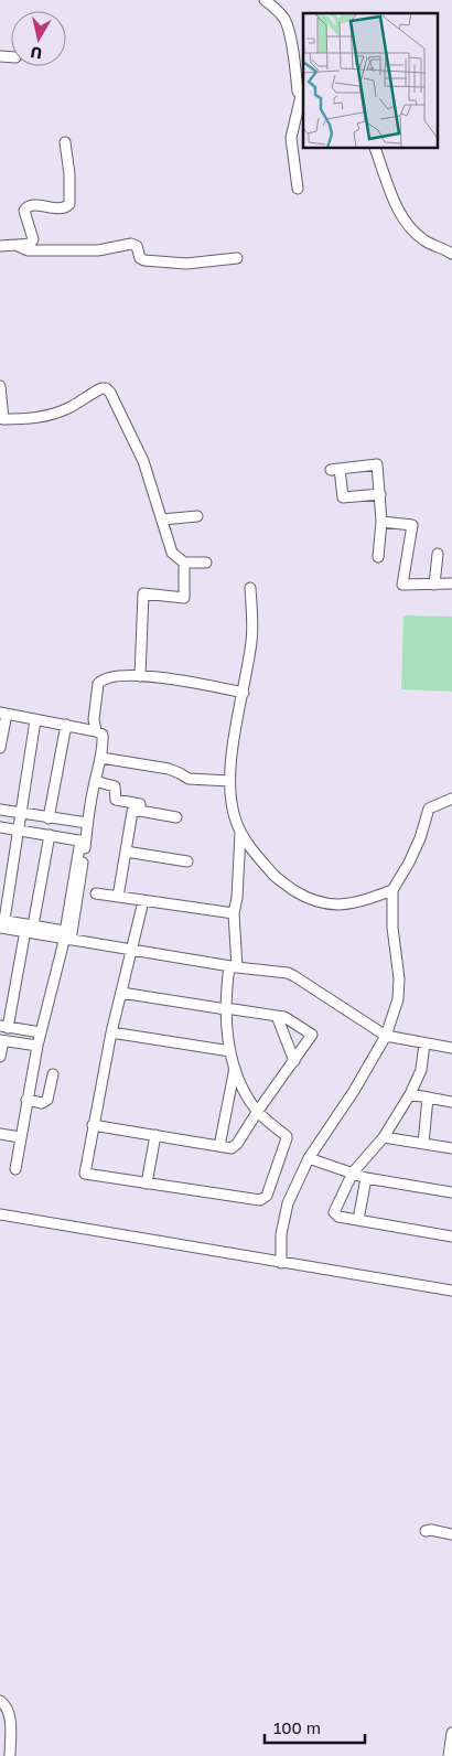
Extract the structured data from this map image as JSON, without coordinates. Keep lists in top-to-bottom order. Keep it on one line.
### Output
{"scale_bar":"100 m","north":"bottom"}
